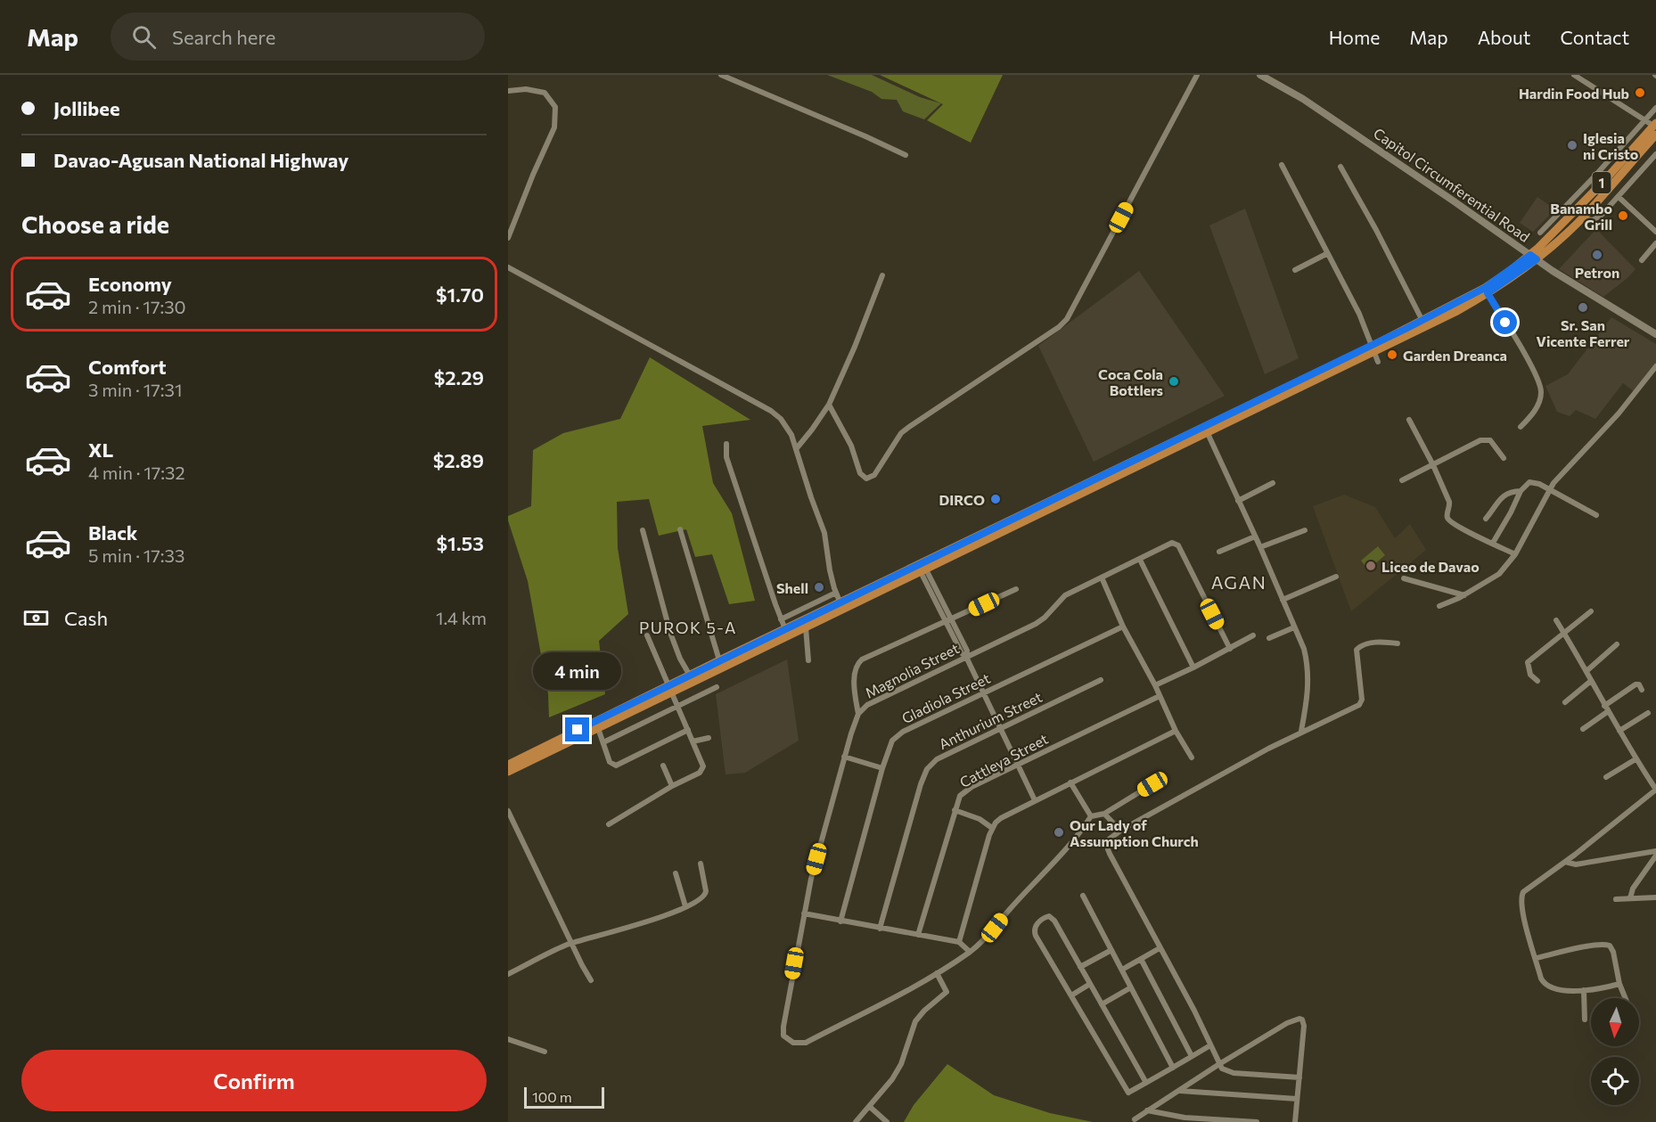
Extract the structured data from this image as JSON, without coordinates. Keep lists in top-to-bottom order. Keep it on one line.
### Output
{"streets":{"highway":["1"],"main road":["Capitol Circumferential Road"],"street":["Magnolia Street","Gladiola Street","Anthurium Street","Cattleya Street"]},"crossings":[["1","Capitol Circumferential Road"]],"districts":["AGAN","PUROK 5-A"],"places":["Hardin Food Hub","Iglesia ni Cristo","Banambo Grill","Petron","Sr. San Vicente Ferrer","Garden Dreanca","Coca Cola Bottlers","DIRCO","Liceo de Davao","Shell","Our Lady of Assumption Church"],"scale_bar":"100 m","north":"bottom","page":{"header":"Map","search":"Search here","nav":["Home","Map","About","Contact"],"banner":["Jollibee","Davao-Agusan National Highway"],"heading":"Choose a ride","list":[{"name":"Economy","note":"2 min · 17:30","value":"$1.70"},{"name":"Comfort","note":"3 min · 17:31","value":"$2.29"},{"name":"XL","note":"4 min · 17:32","value":"$2.89"},{"name":"Black","note":"5 min · 17:33","value":"$1.53"}],"pay":["Cash","1.4 km"],"bubble":"4 min","buttons":"Confirm","scale":"100 m"}}
